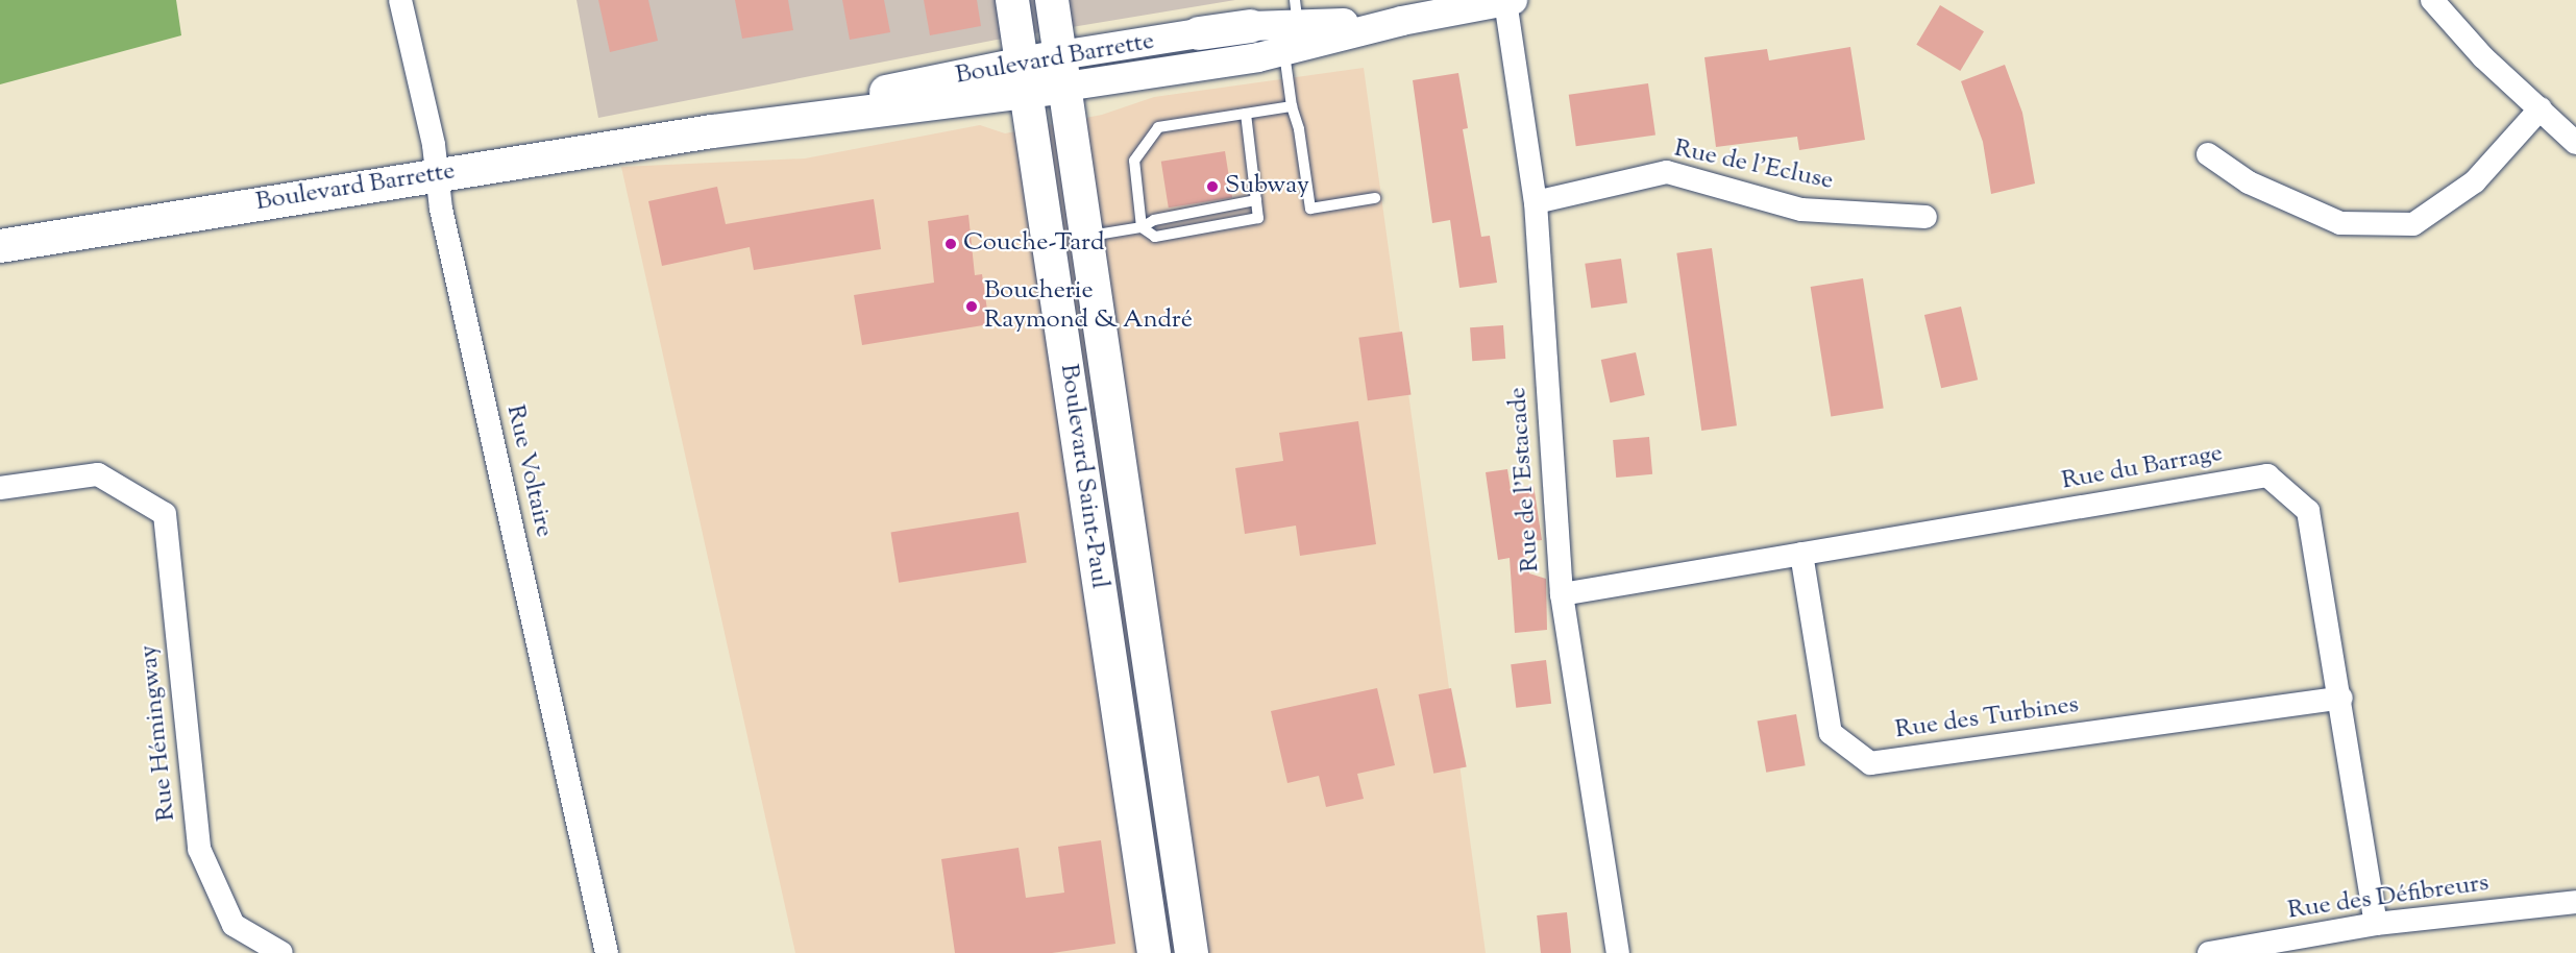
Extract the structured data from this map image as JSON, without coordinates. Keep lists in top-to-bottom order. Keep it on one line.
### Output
{"streets":{"main road":["Boulevard Barrette","Boulevard Saint-Paul"],"street":["Rue de l'Ecluse","Rue du Barrage","Rue Voltaire","Rue de l'Estacade","Rue des Turbines","Rue Hémingway","Rue des Défibreurs"]},"crossings":[["Boulevard Barrette","Rue Voltaire"],["Boulevard Barrette","Boulevard Saint-Paul"],["Boulevard Barrette","Rue de l'Estacade"],["Rue de l'Ecluse","Rue de l'Estacade"],["Rue du Barrage","Rue de l'Estacade"],["Rue du Barrage","Rue des Turbines"],["Rue du Barrage","Rue des Défibreurs"]],"places":["Subway","Couche-Tard","Boucherie Raymond & André"]}
